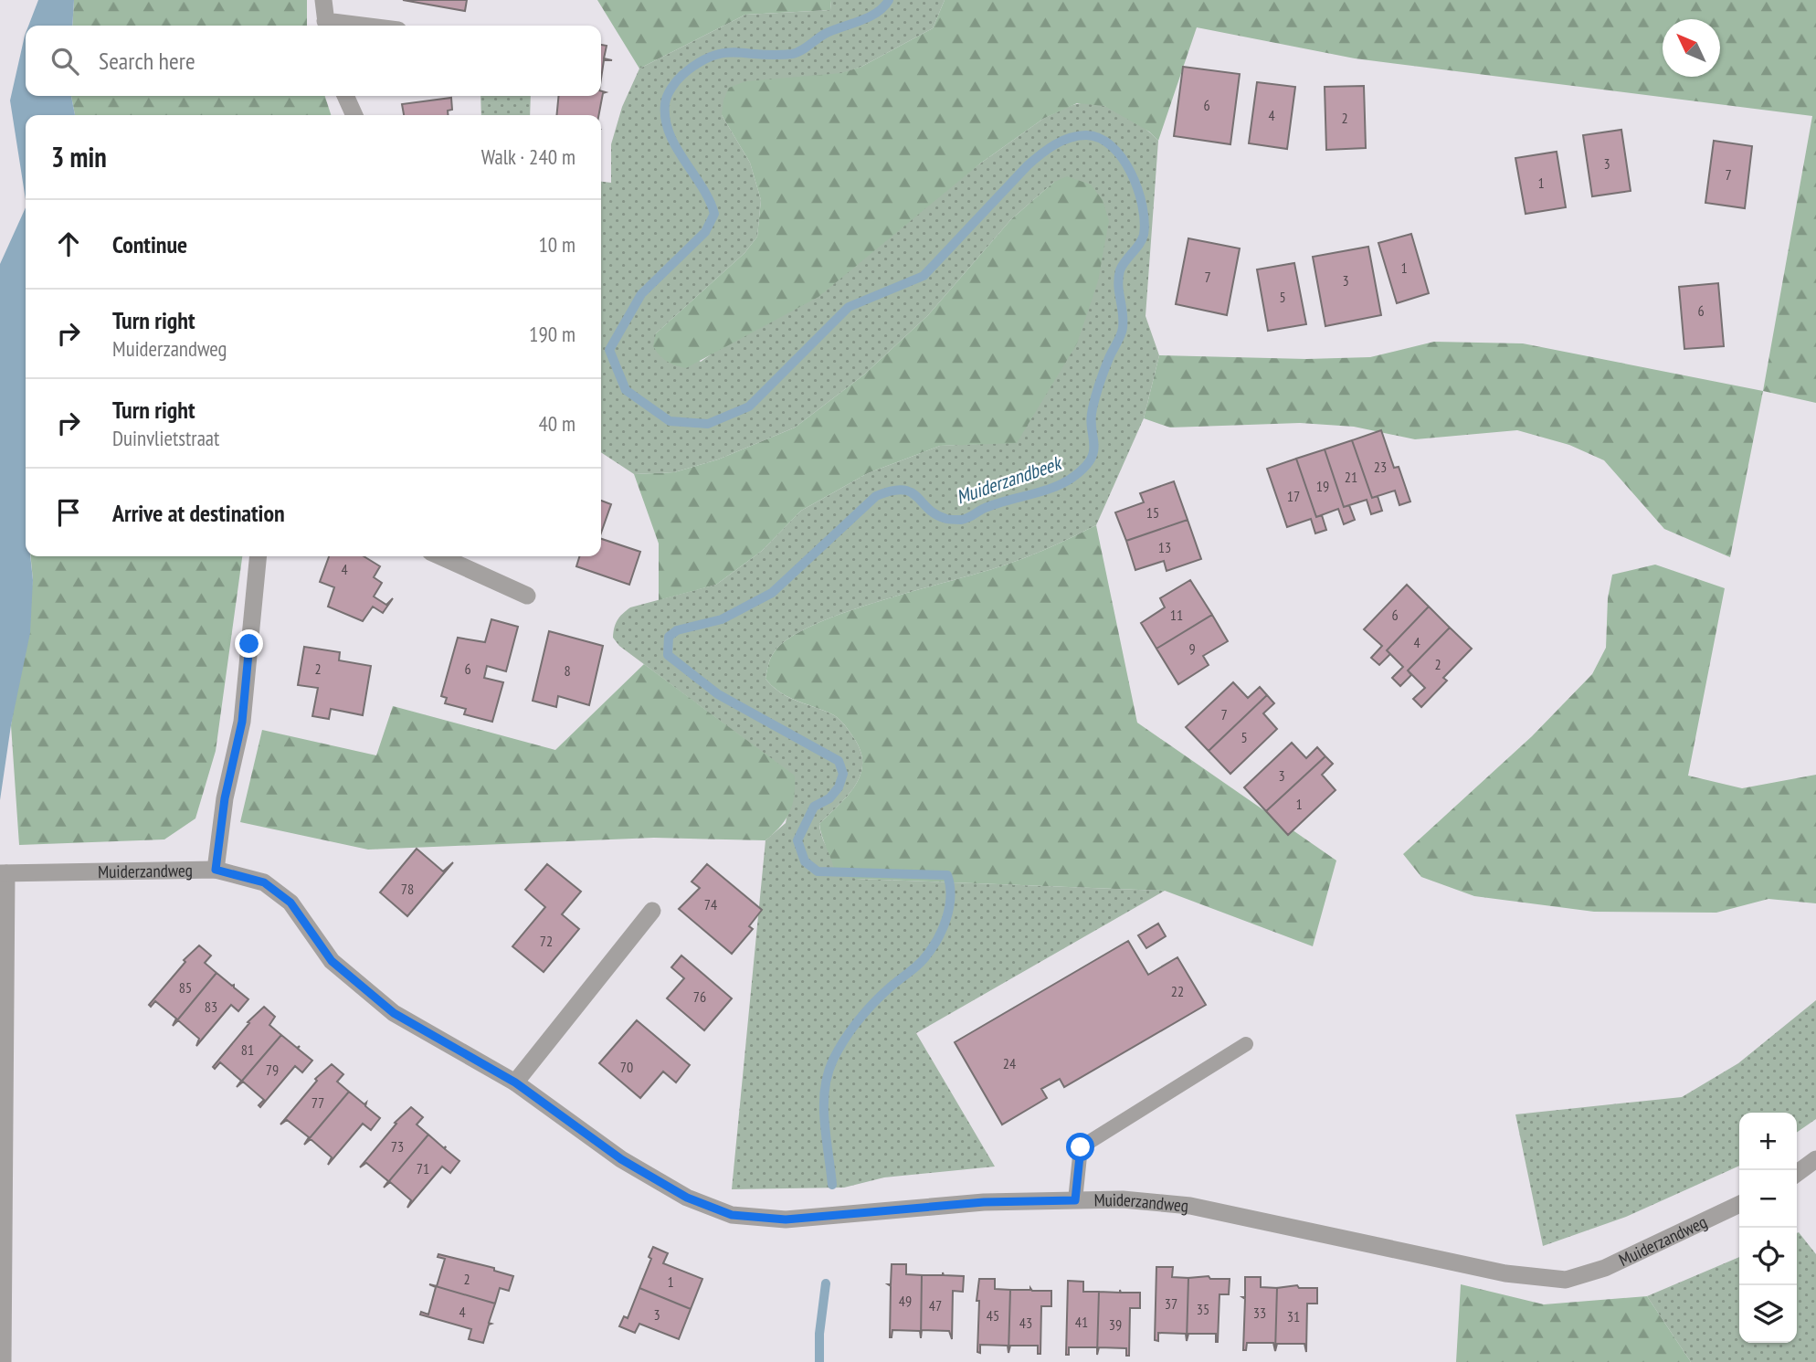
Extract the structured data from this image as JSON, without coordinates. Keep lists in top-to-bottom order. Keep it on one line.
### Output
{"streets":{"street":["Muiderzandweg"]},"water":["Muiderzandbeek"],"house_numbers":["6","4","2","3","7","1","1","7","3","5","6","23","21","19","17","15","13","4","11","6","4","9","2","2","6","8","7","5","3","1","78","74","72","85","22","76","83","81","24","70","79","77","73","71","2","1","49","37","47","35","4","33","3","45","31","41","43","39"],"north":"top left","page":{"search":"Search here","heading":["3 min","Walk · 240 m"],"list":[["Continue","10 m"],["Turn right","Muiderzandweg","190 m"],["Turn right","Duinvlietstraat","40 m"],"Arrive at destination"],"map_buttons":["+","−"]}}
